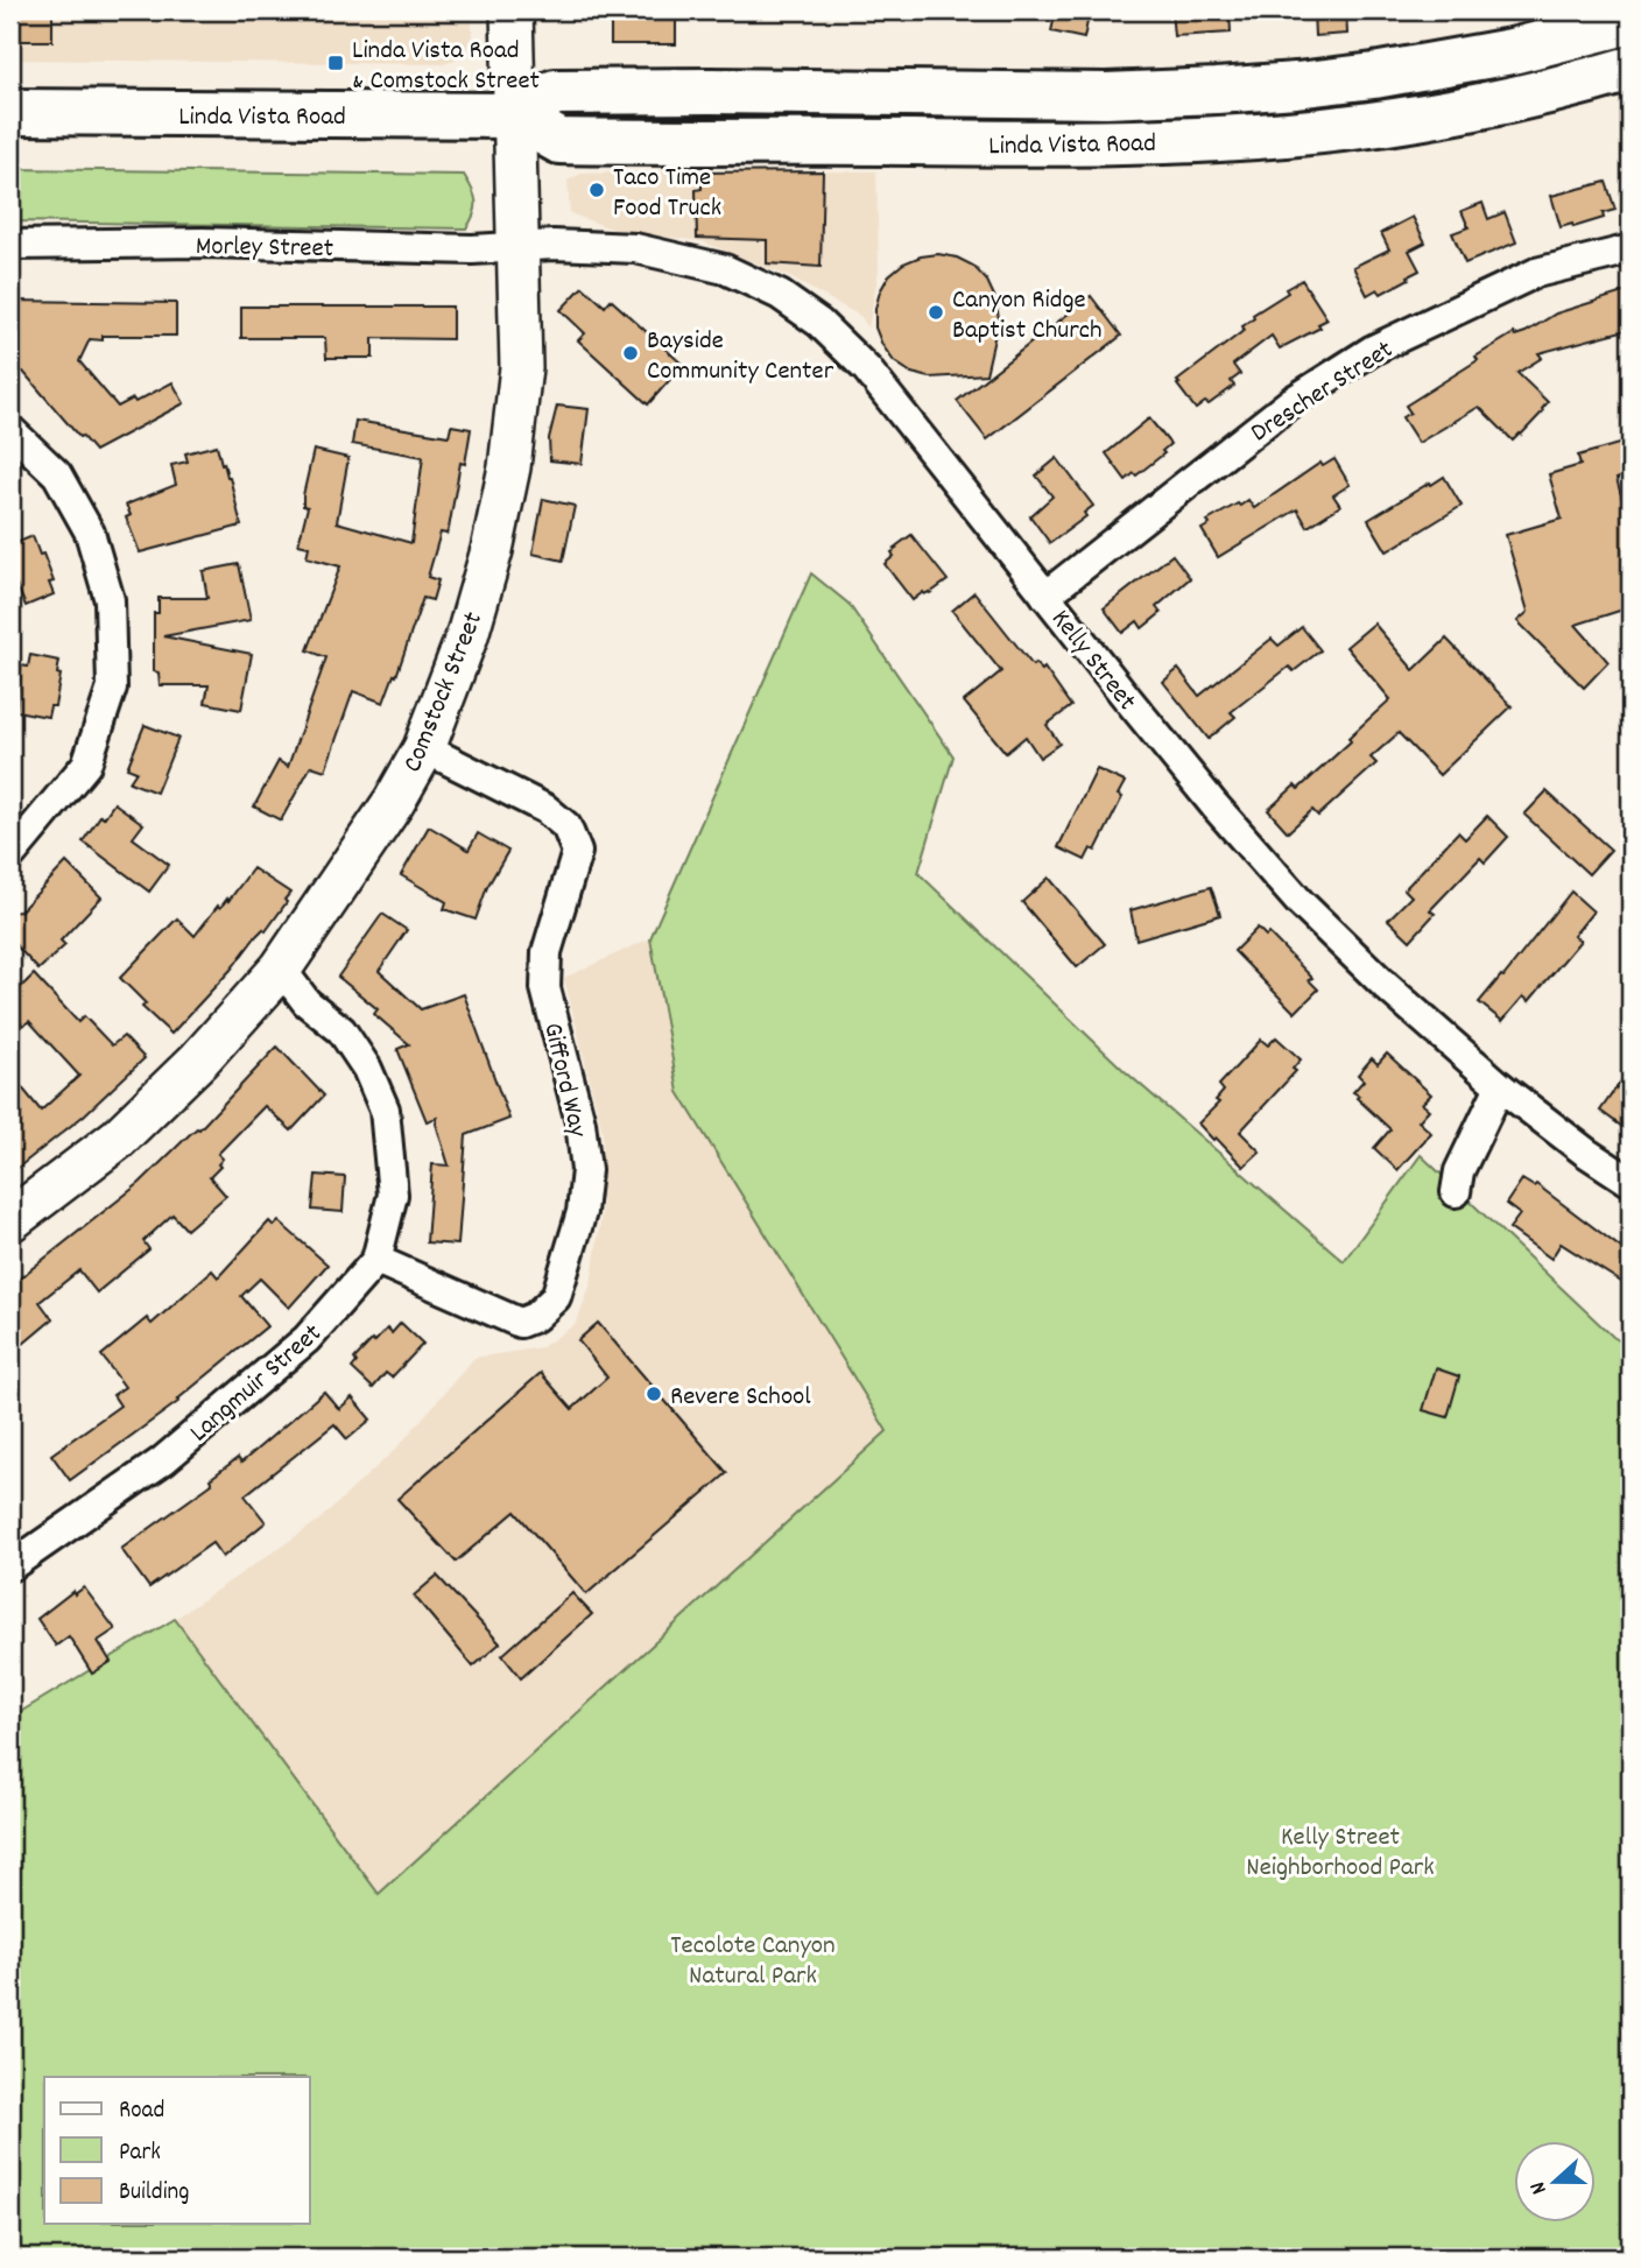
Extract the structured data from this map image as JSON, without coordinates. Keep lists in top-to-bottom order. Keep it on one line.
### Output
{"streets":{"main road":["Linda Vista Road"],"street":["Morley Street","Drescher Street","Kelly Street","Comstock Street","Gifford Way","Langmuir Street"]},"crossings":[["Linda Vista Road","Comstock Street"],["Morley Street","Kelly Street"],["Morley Street","Comstock Street"],["Drescher Street","Kelly Street"],["Kelly Street","Comstock Street"],["Comstock Street","Gifford Way"],["Comstock Street","Langmuir Street"],["Gifford Way","Langmuir Street"]],"parks":["Kelly Street Neighborhood Park","Tecolote Canyon Natural Park"],"places":{"transit":["Linda Vista Road & Comstock Street"],"other":["Taco Time Food Truck","Canyon Ridge Baptist Church","Bayside Community Center","Revere School"]},"legend":["Road","Park","Building"],"north":"left"}
